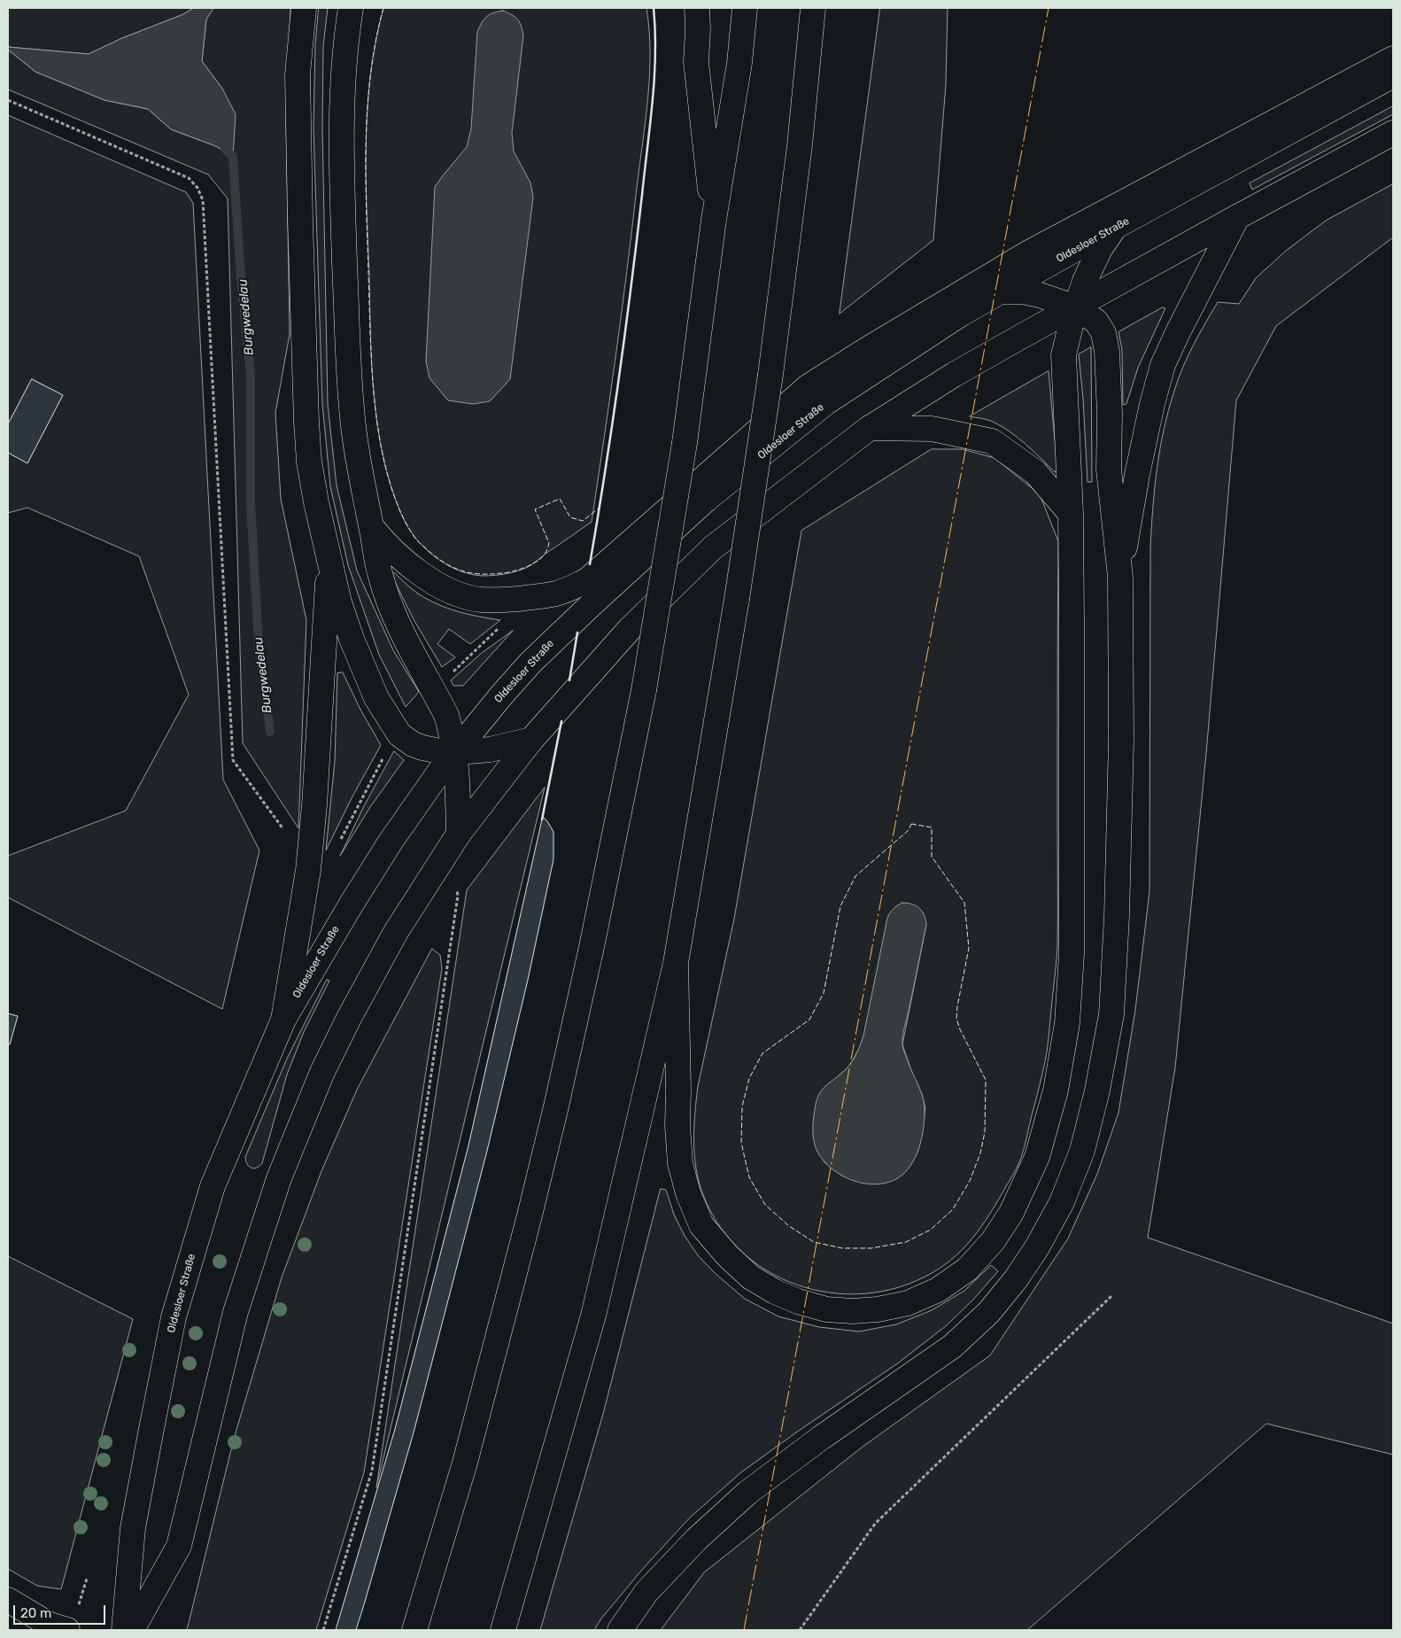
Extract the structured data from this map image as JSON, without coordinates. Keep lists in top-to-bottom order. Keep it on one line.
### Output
{"streets":{"main road":["Oldesloer Straße"]},"water":["Burgwedelau"],"scale_bar":"20 m"}
